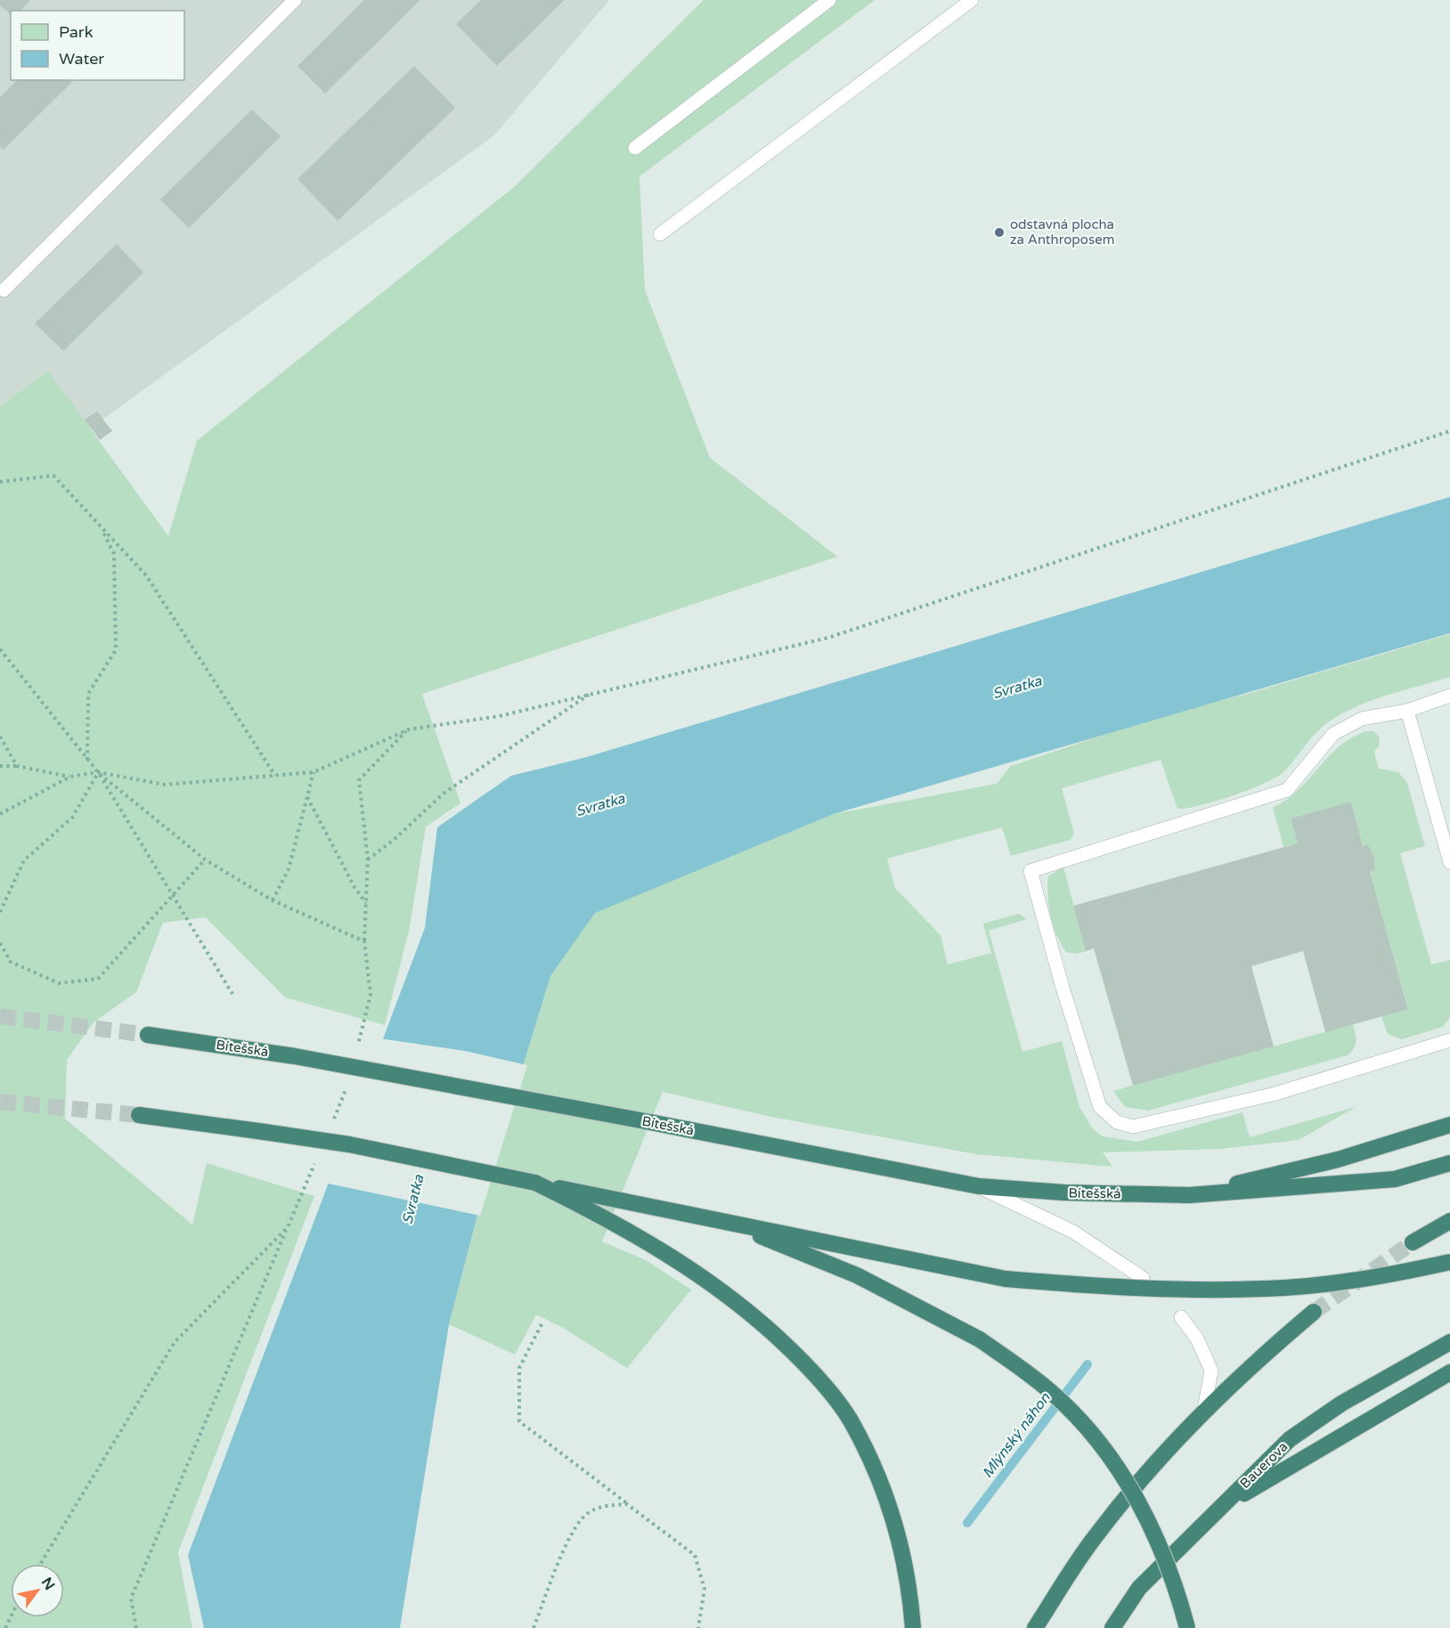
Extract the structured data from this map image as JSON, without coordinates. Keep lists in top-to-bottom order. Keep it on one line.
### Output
{"streets":{"highway":["Bítešská","Bauerova"]},"water":["Svratka","Mlýnský náhon"],"places":["odstavná plocha za Anthroposem"],"legend":["Park","Water"],"north":"top right"}
